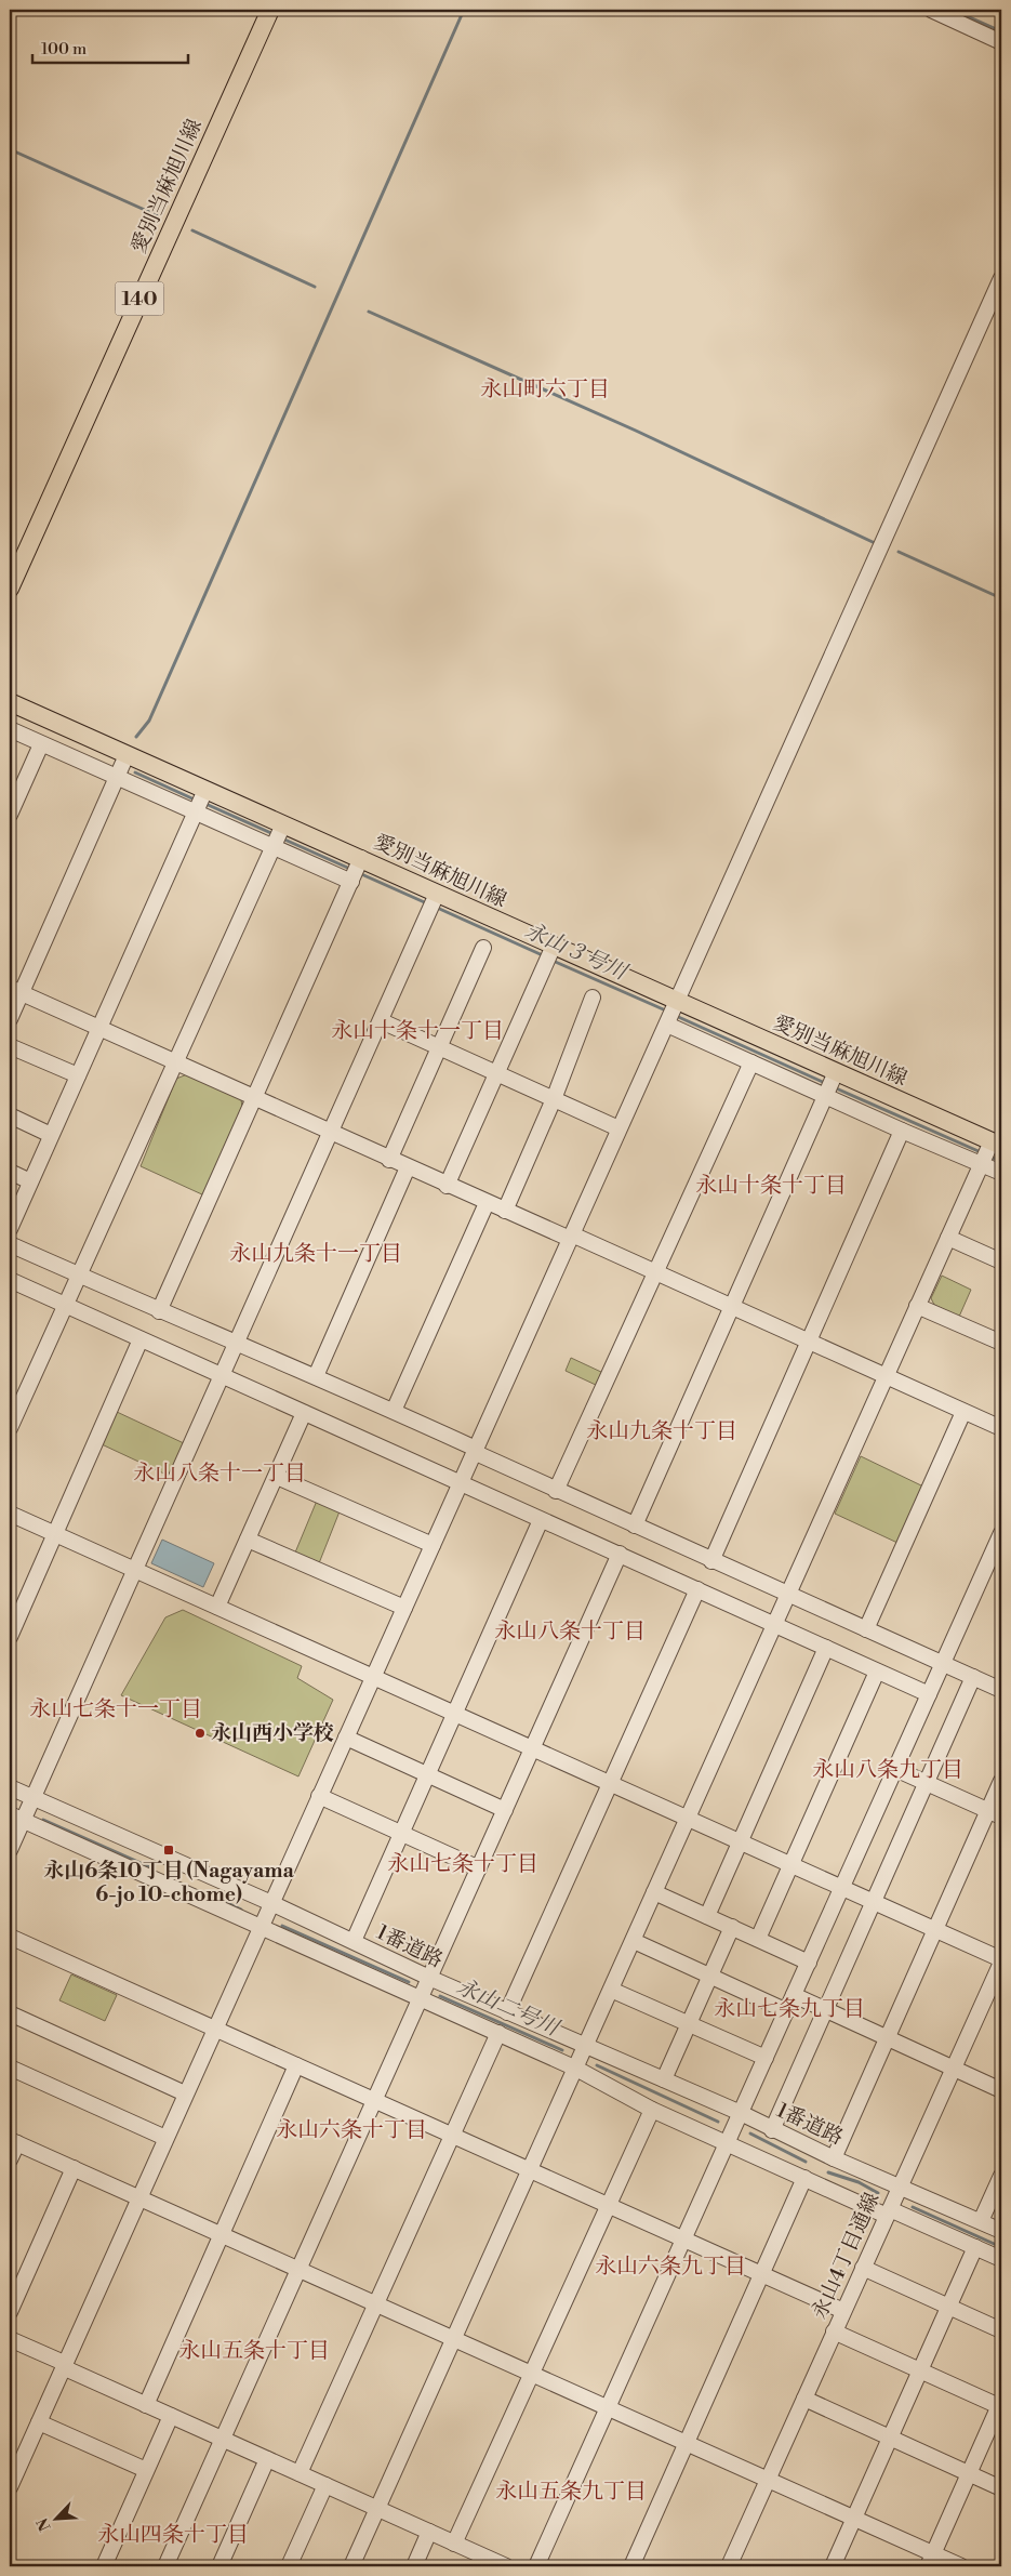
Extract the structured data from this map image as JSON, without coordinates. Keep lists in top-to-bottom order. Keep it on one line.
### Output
{"streets":{"main road":["愛別当麻旭川線","140"],"street":["1番道路","永山4丁目通線"]},"crossings":[["1番道路","永山4丁目通線"]],"districts":["永山町六丁目","永山十条十一丁目","永山十条十丁目","永山九条十一丁目","永山九条十丁目","永山八条十一丁目","永山八条十丁目","永山七条十一丁目","永山八条九丁目","永山七条十丁目","永山七条九丁目","永山六条十丁目","永山六条九丁目","永山五条十丁目","永山五条九丁目","永山四条十丁目"],"water":["永山３号川","永山二号川"],"places":{"other":["永山西小学校"],"transit":["永山6条10丁目 (Nagayama 6-jo 10-chome)"]},"scale_bar":"100 m","north":"bottom left"}
